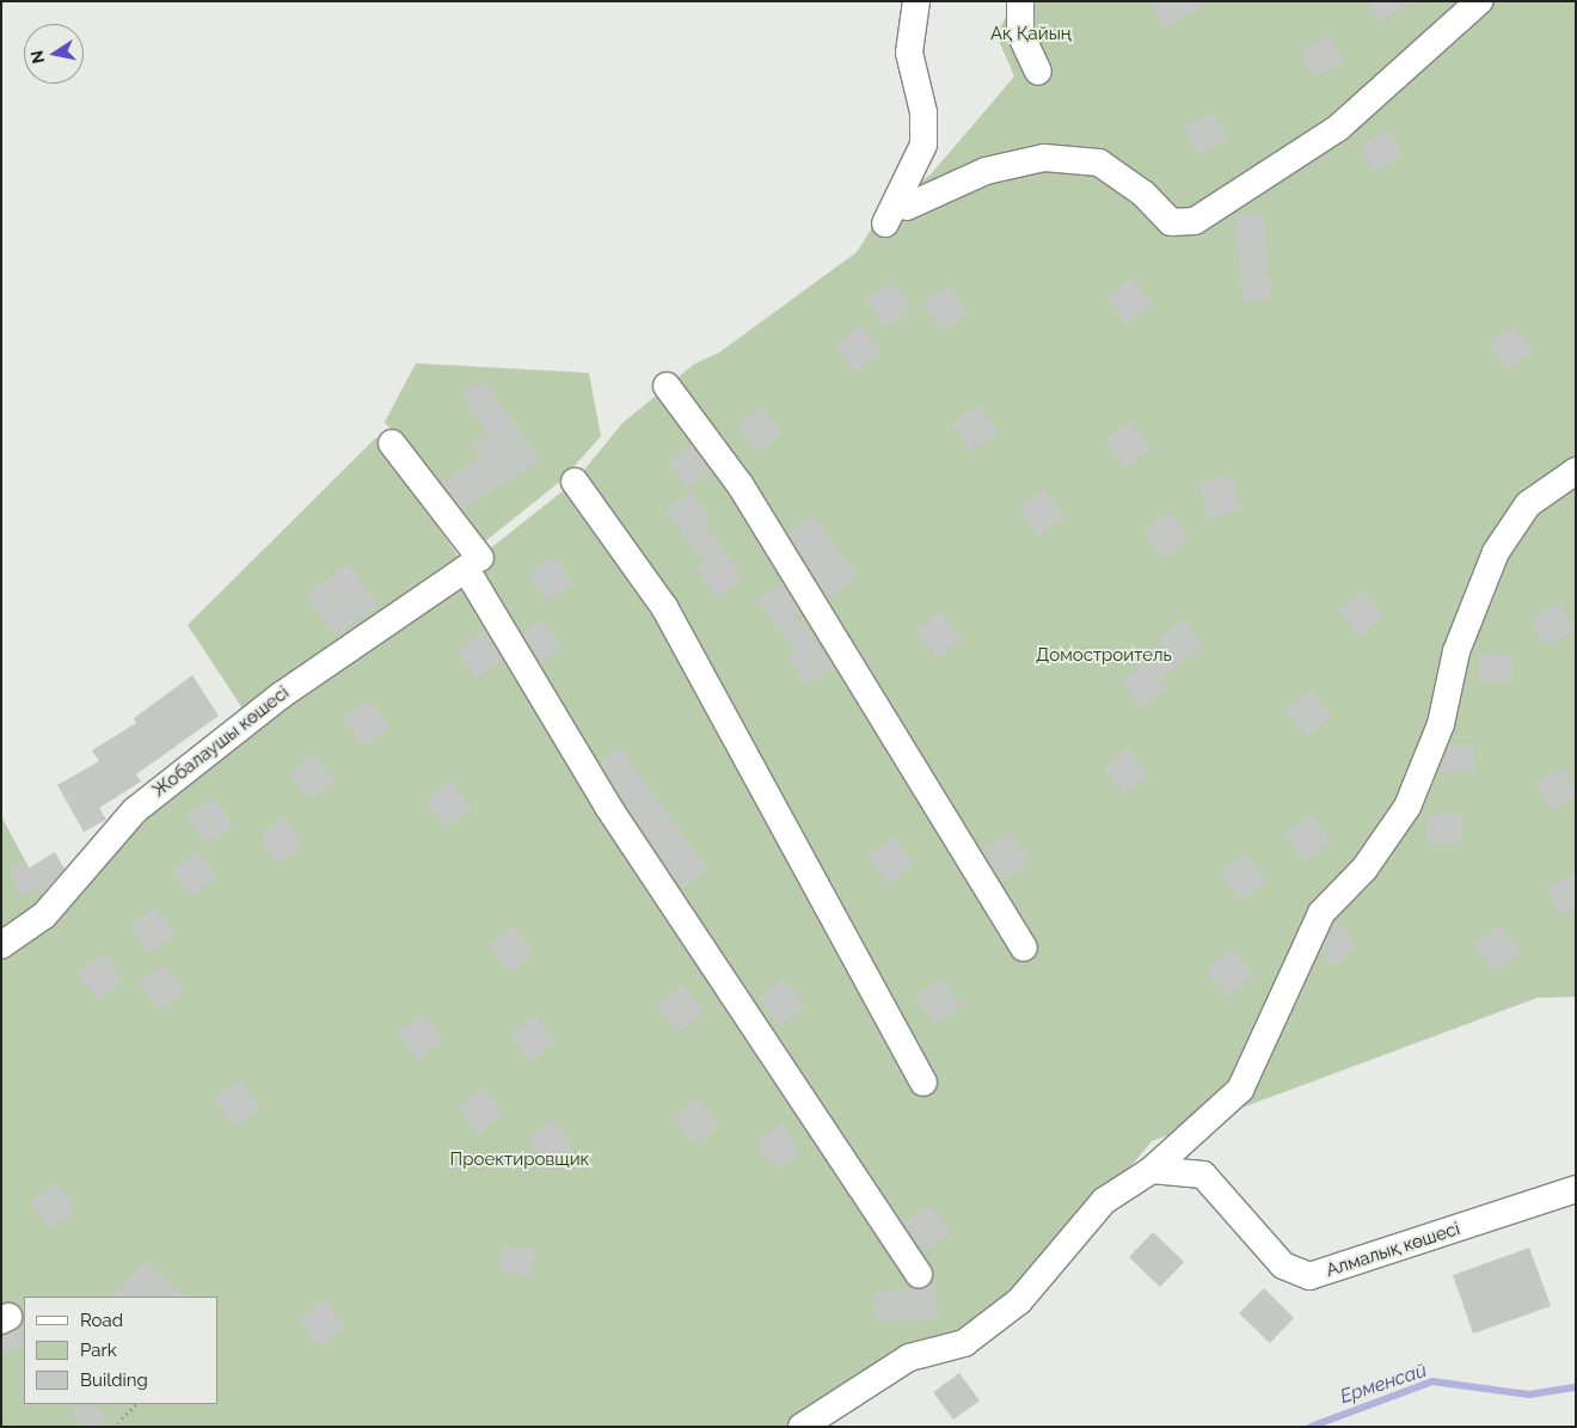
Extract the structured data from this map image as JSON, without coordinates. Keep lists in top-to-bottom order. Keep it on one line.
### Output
{"streets":{"street":["Жобалаушы көшесі","Алмалық көшесі"]},"water":["Ерменсай"],"parks":["Ақ Қайың","Домостроитель","Проектировщик"],"legend":["Road","Park","Building"],"north":"left"}
